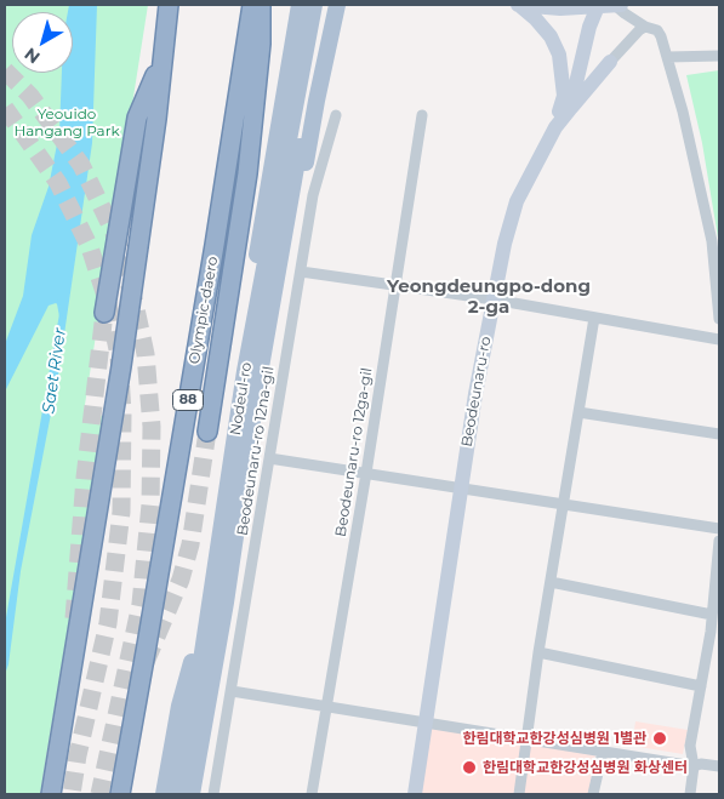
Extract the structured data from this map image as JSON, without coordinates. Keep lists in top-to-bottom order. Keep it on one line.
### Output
{"streets":{"highway":["Olympic-daero","88"],"main road":["Beodeunaru-ro","Nodeul-ro"],"street":["Beodeunaru-ro 12na-gil","Beodeunaru-ro 12ga-gil"]},"districts":["Yeongdeungpo-dong 2-ga"],"water":["Saet River"],"parks":["Yeouido Hangang Park"],"places":["한림대학교한강성심병원 1별관","한림대학교한강성심병원 화상센터"],"north":"bottom left"}
